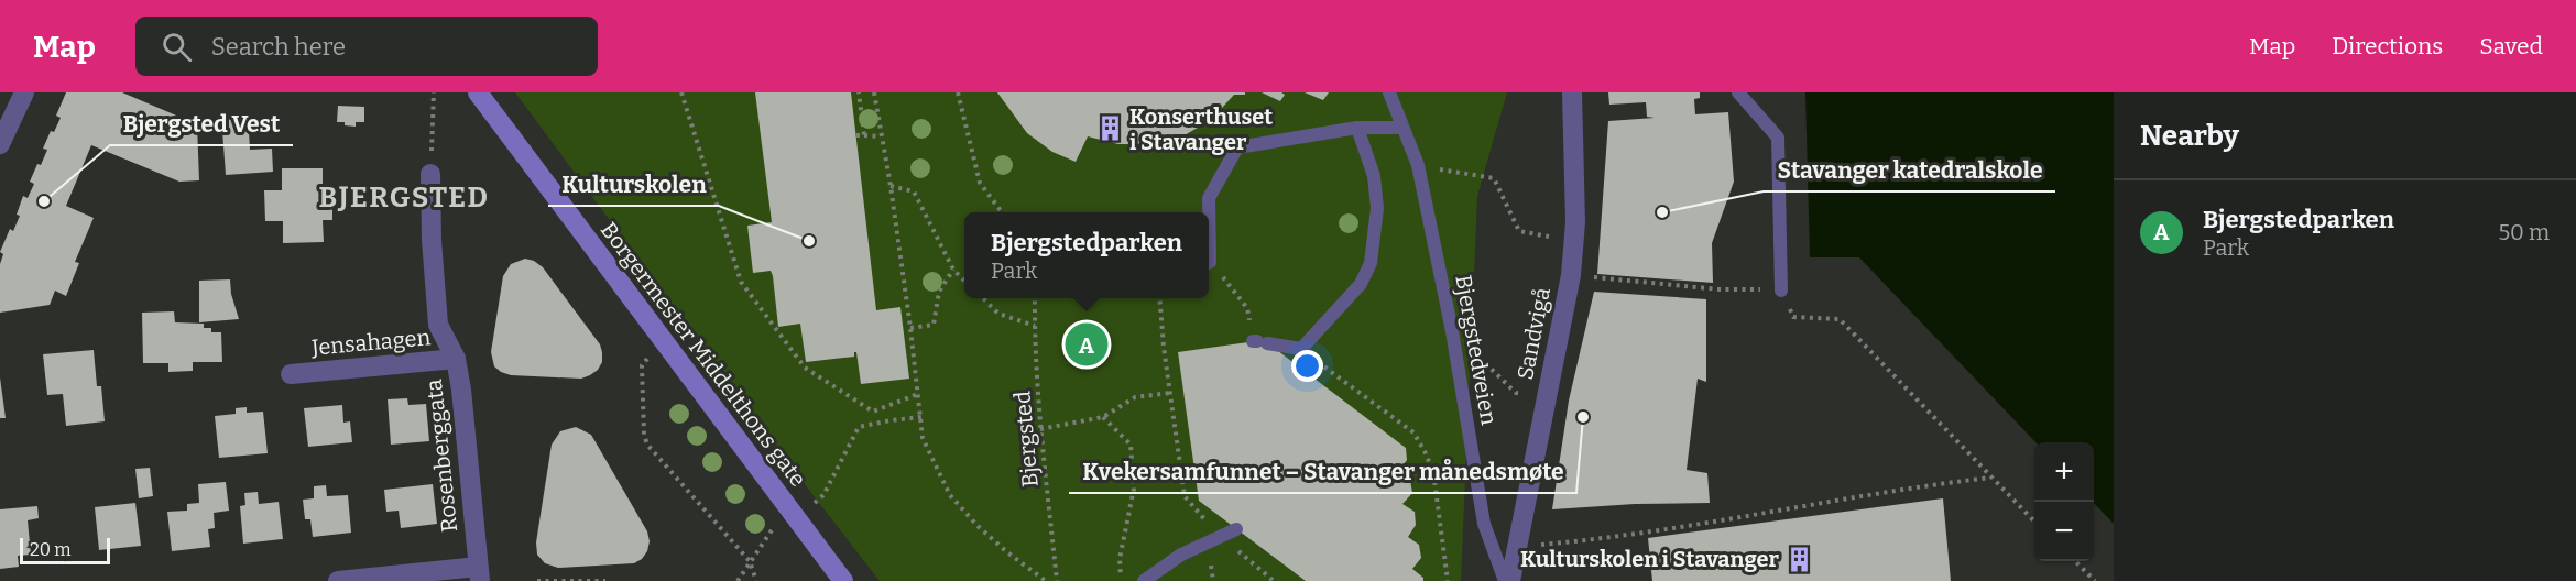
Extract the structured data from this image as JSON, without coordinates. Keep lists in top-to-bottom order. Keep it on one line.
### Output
{"streets":{"main road":["Borgermester Middelthons gate"],"street":["Sandvigå","Jensahagen","Rosenberggata"],"lane":["Bjergstedveien"],"path":["Bjergsted"]},"crossings":[["Jensahagen","Rosenberggata"]],"districts":["BJERGSTED"],"places":{"building":["Konserthuset i Stavanger","Kulturskolen i Stavanger"],"other":["Bjergsted Vest","Stavanger katedralskole","Kulturskolen","Kvekersamfunnet – Stavanger månedsmøte"]},"scale_bar":"20 m","page":{"header":"Map","search":"Search here","nav":["Map","Directions","Saved"],"heading":"Nearby","list":[{"mark":"A","name":"Bjergstedparken","note":"Park","value":"50 m"}],"popup":["Bjergstedparken","Park"],"pins":"A","map_buttons":["+","−"],"scale":"20 m"}}
